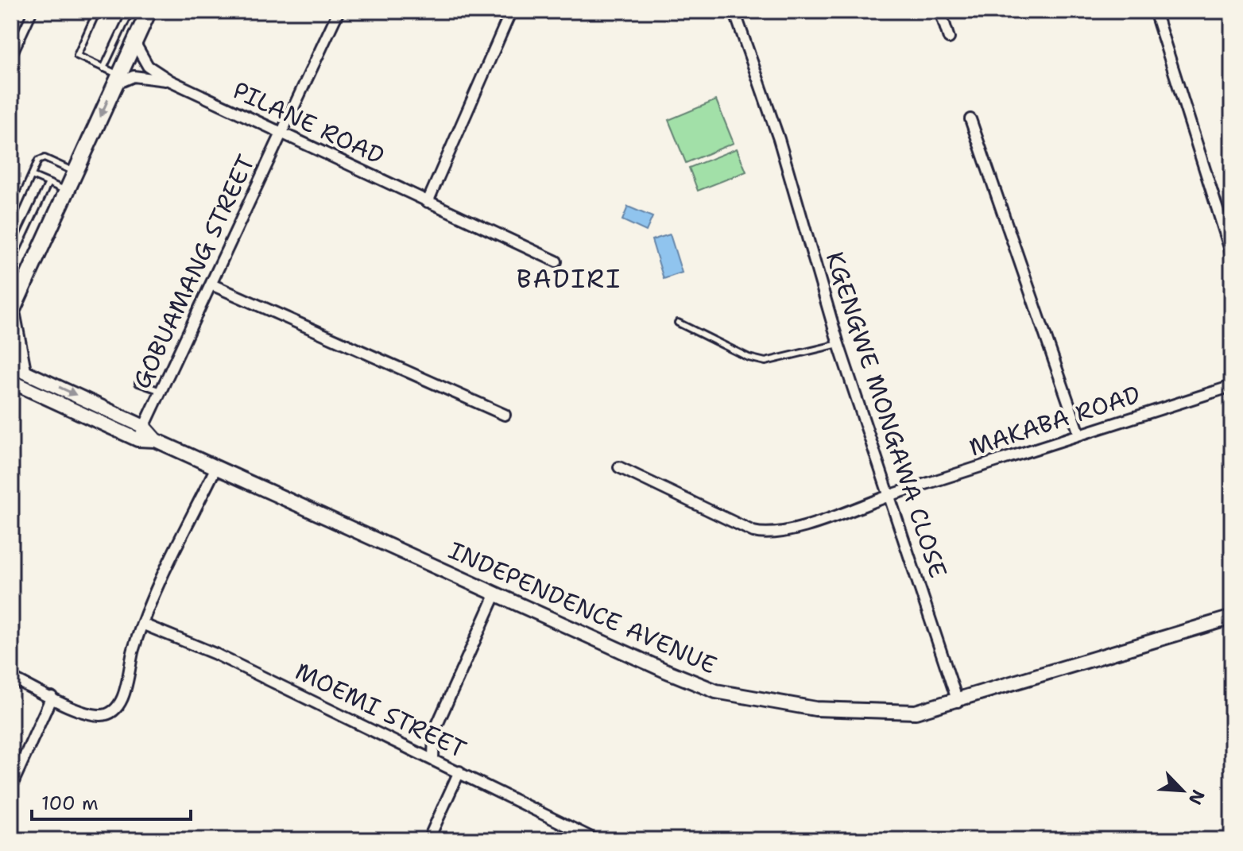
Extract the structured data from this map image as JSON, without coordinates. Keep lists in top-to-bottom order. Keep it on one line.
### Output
{"streets":{"street":["PILANE ROAD","GOBUAMANG STREET","KGENGWE MONGAWA CLOSE","MAKABA ROAD","INDEPENDENCE AVENUE","MOEMI STREET"]},"crossings":[["PILANE ROAD","GOBUAMANG STREET"],["KGENGWE MONGAWA CLOSE","MAKABA ROAD"],["KGENGWE MONGAWA CLOSE","INDEPENDENCE AVENUE"]],"districts":["BADIRI"],"scale_bar":"100 m","north":"bottom right"}
